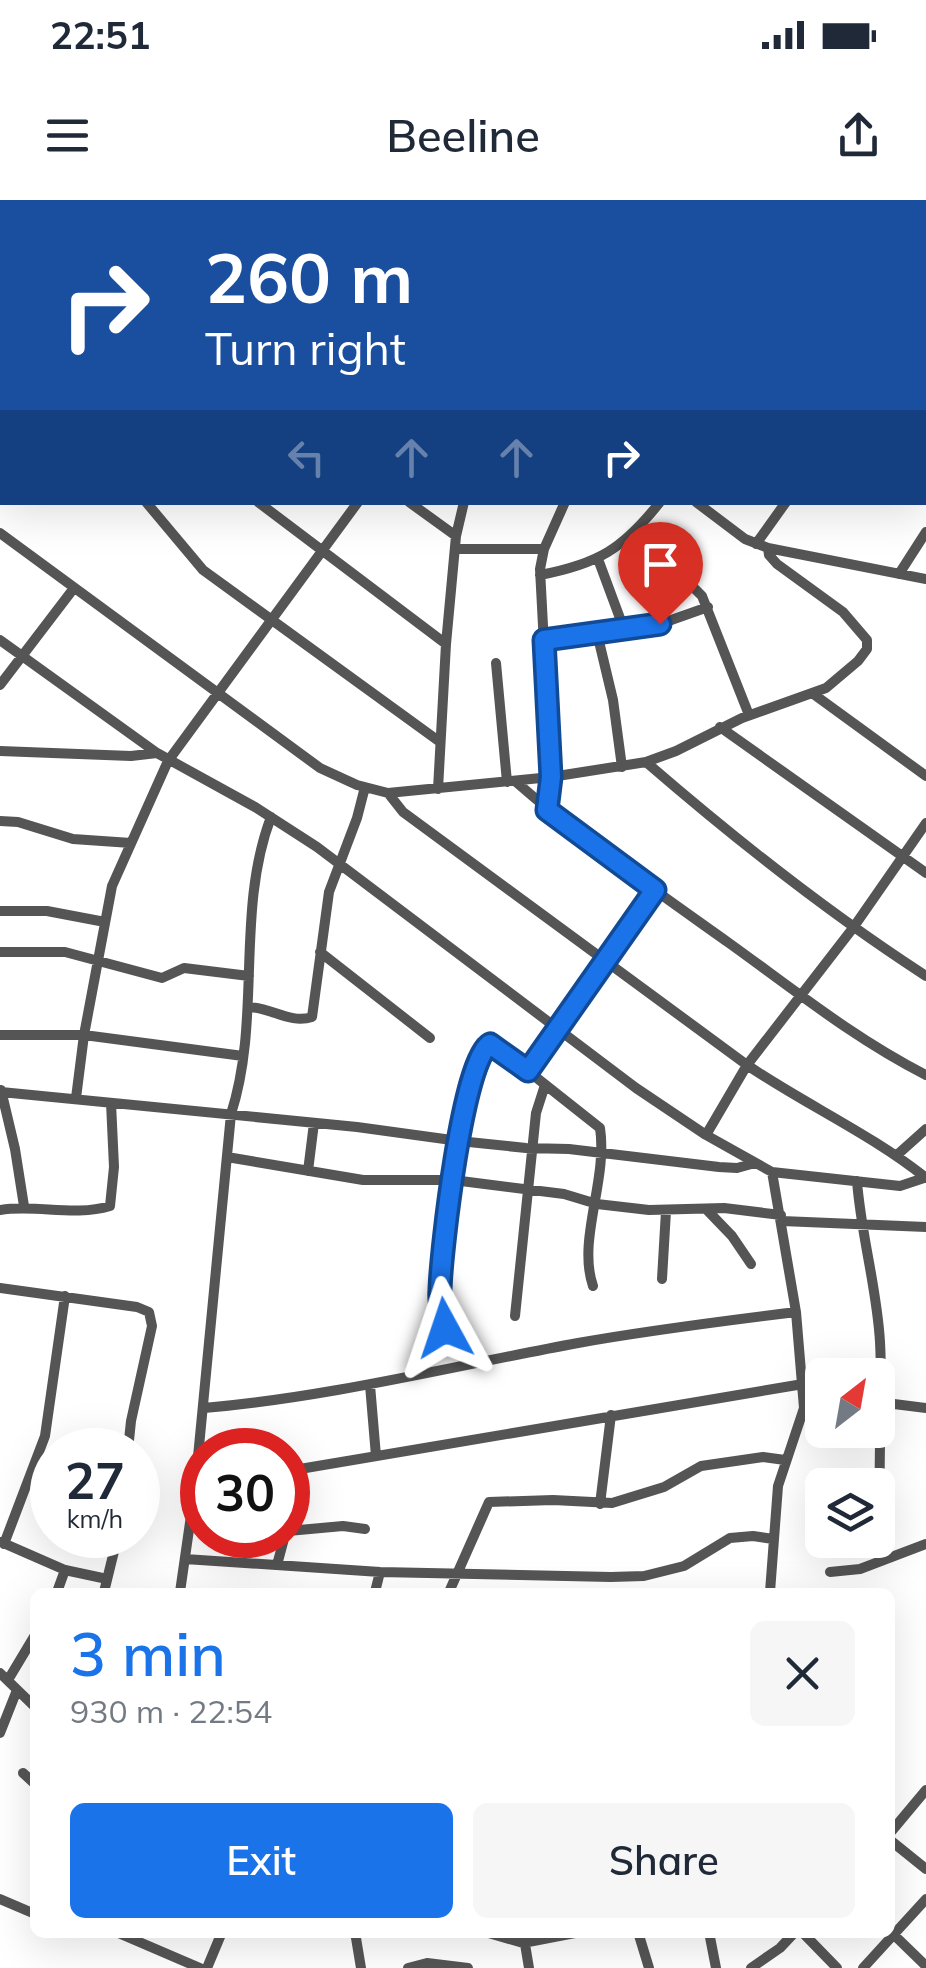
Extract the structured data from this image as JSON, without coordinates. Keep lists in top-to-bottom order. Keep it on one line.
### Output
{"north":"top right","page":{"status":"22:51","header":"Beeline","turn":["260 m","Turn right"],"speed":"27 km/h","limit":"30","heading":["3 min","930 m · 22:54"],"buttons":["Exit","Share"]}}
